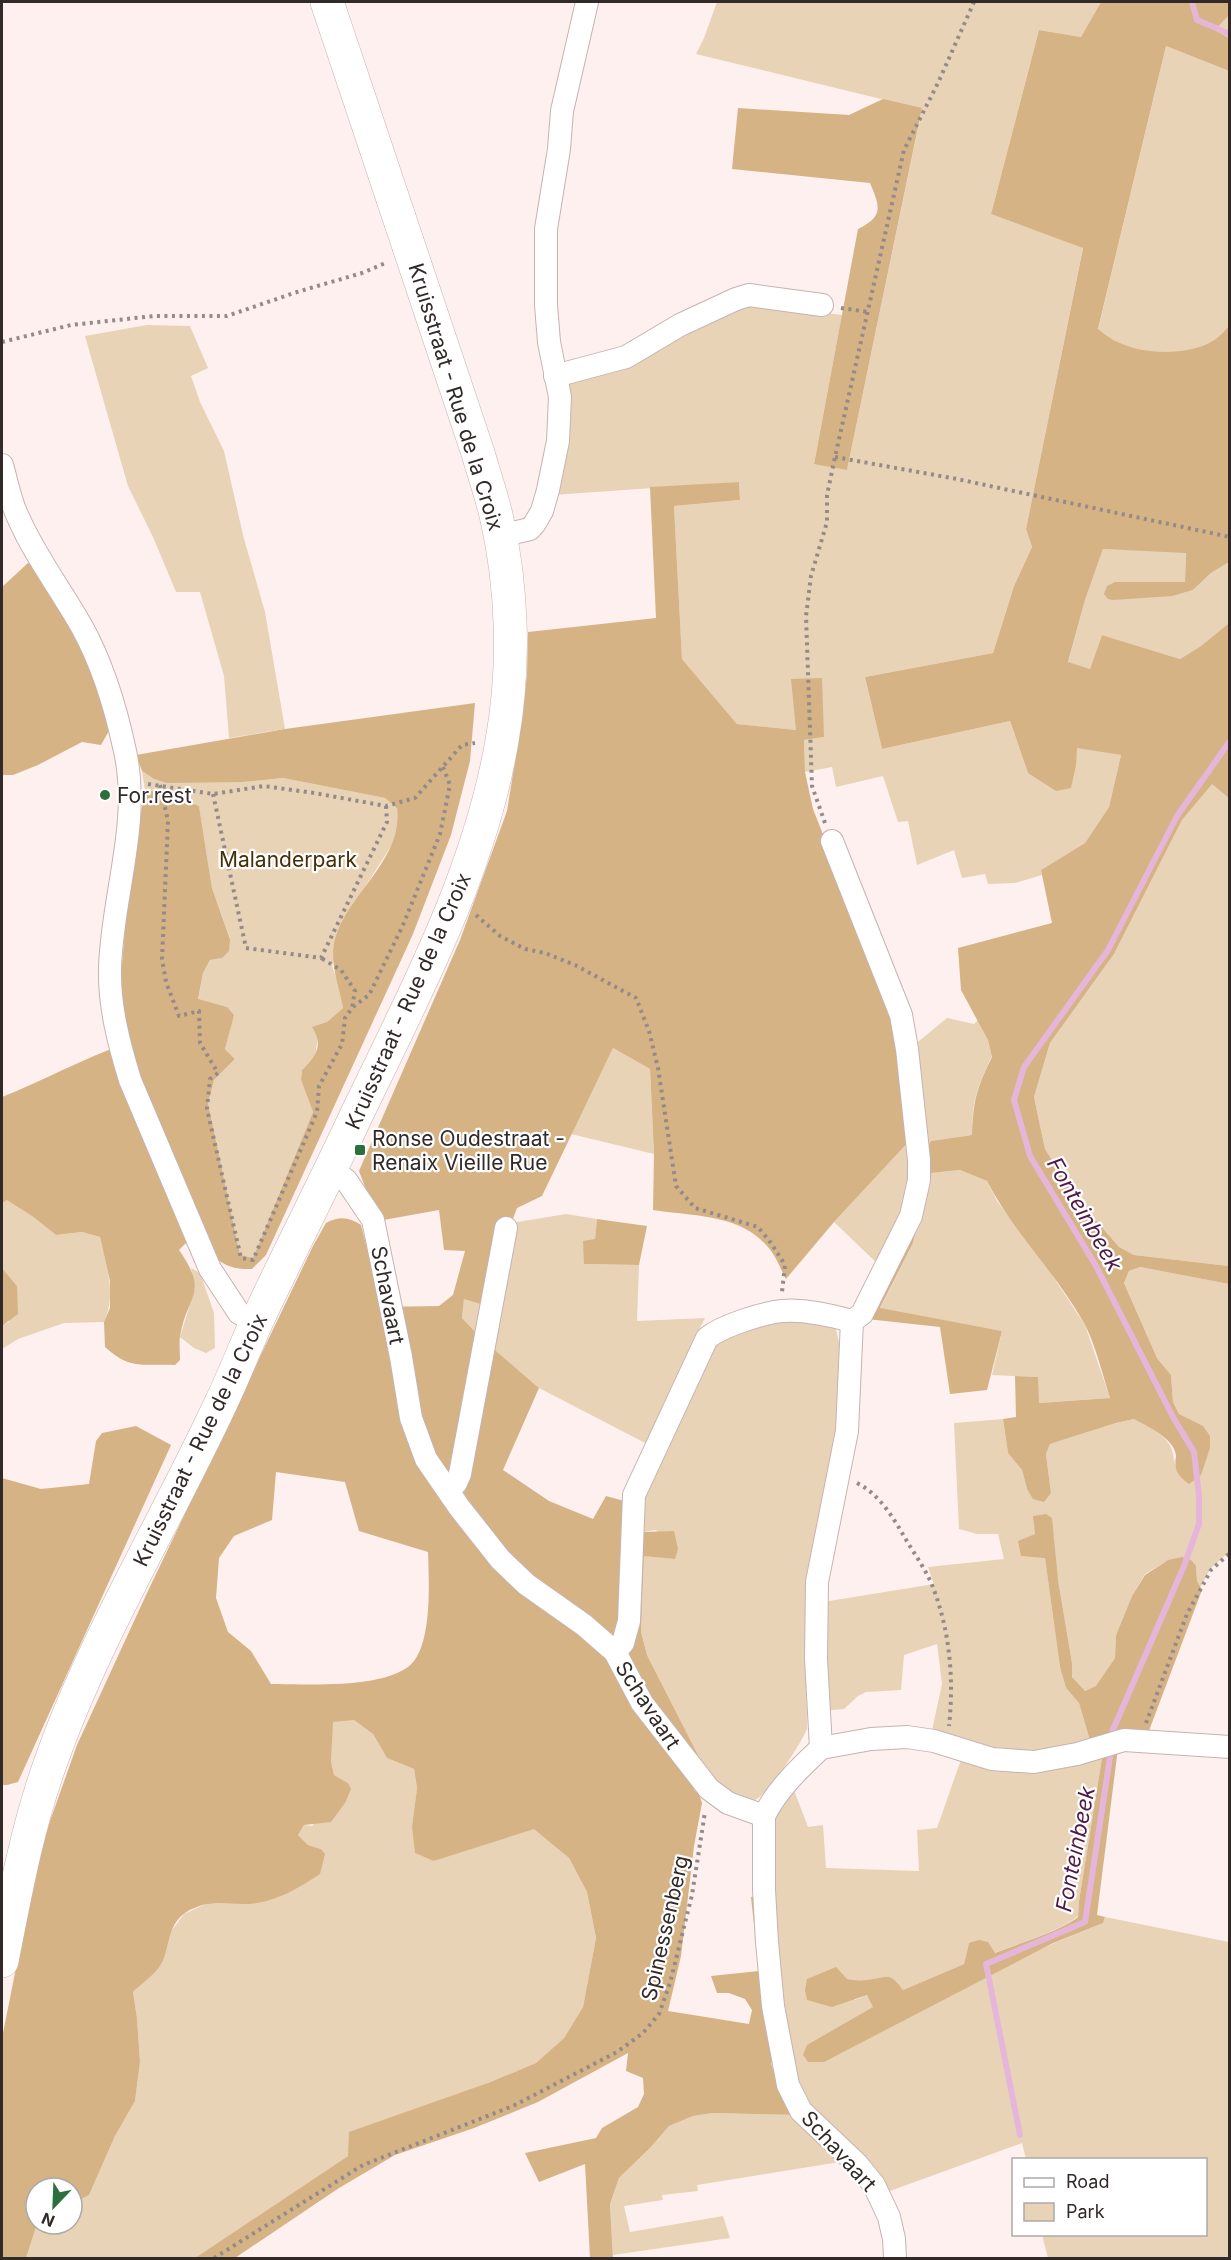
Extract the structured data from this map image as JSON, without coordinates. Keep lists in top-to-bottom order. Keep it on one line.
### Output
{"streets":{"main road":["Kruisstraat - Rue de la Croix"],"street":["Schavaart"],"path":["Spinessenberg"]},"crossings":[["Kruisstraat - Rue de la Croix","Schavaart"],["Schavaart","Spinessenberg"]],"water":["Fonteinbeek"],"parks":["Malanderpark"],"places":{"other":["For.rest"],"transit":["Ronse Oudestraat - Renaix Vieille Rue"]},"legend":["Road","Park"],"north":"bottom left"}
